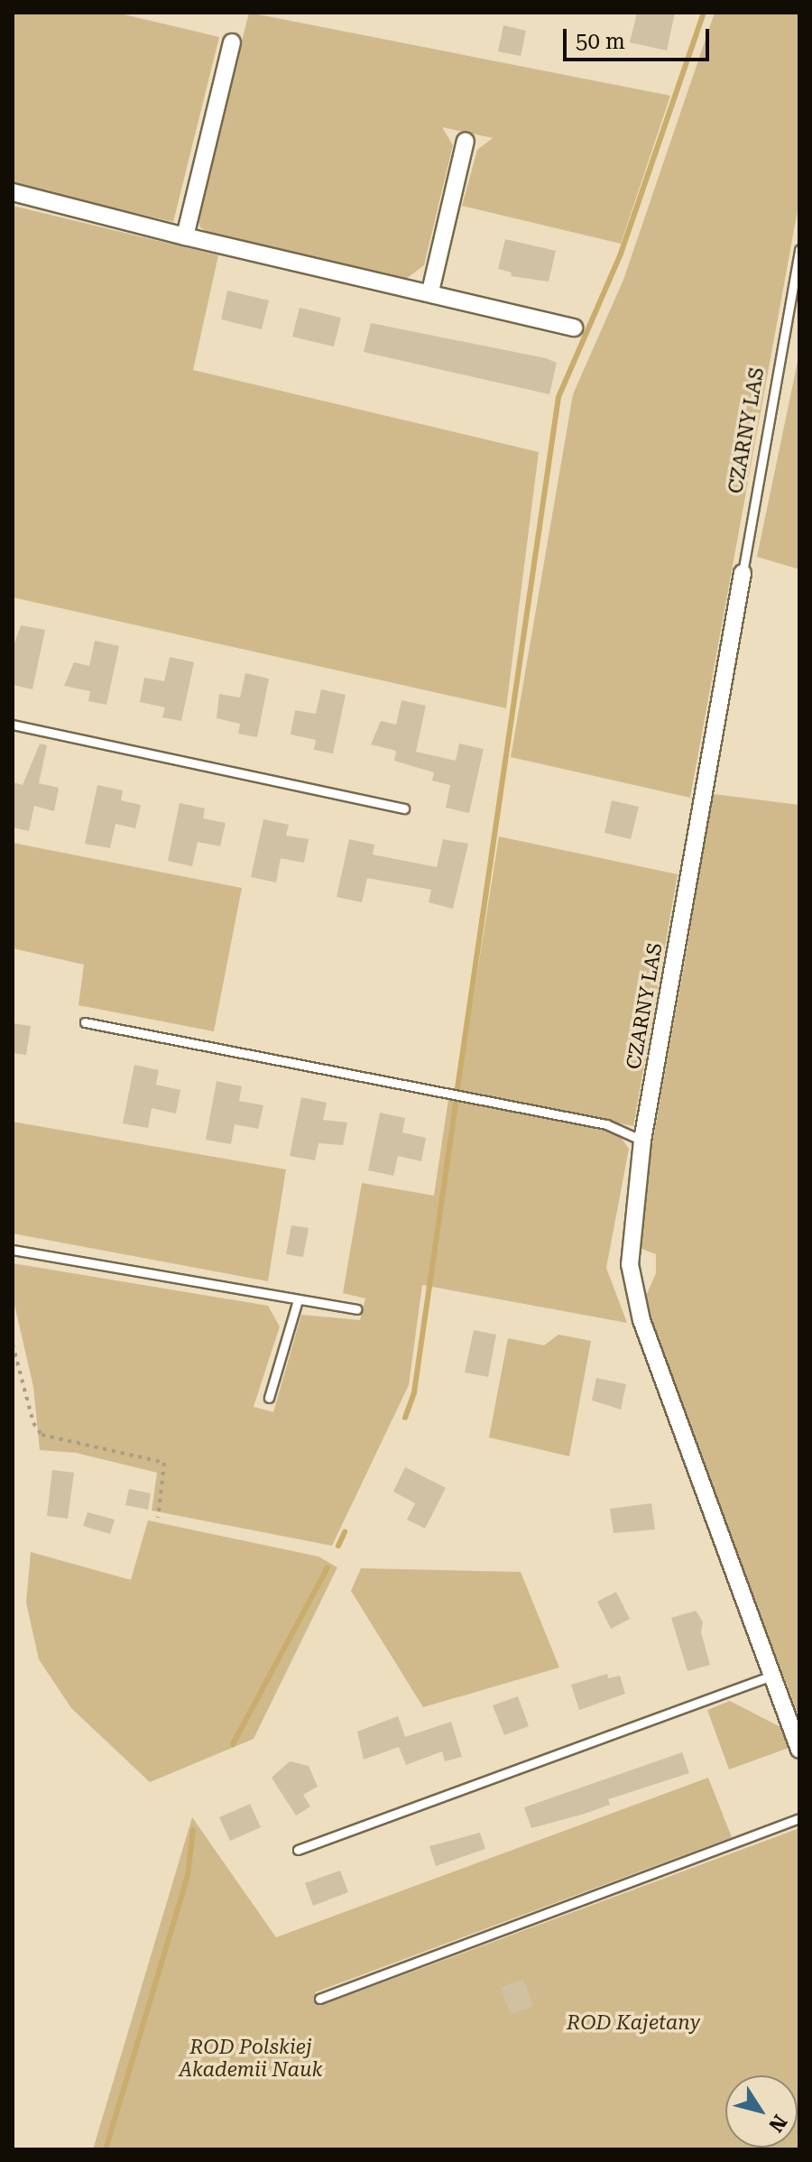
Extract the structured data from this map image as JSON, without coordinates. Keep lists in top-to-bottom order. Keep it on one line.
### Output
{"streets":{"street":["CZARNY LAS"]},"parks":["ROD Kajetany","ROD Polskiej Akademii Nauk"],"scale_bar":"50 m","north":"bottom right"}
